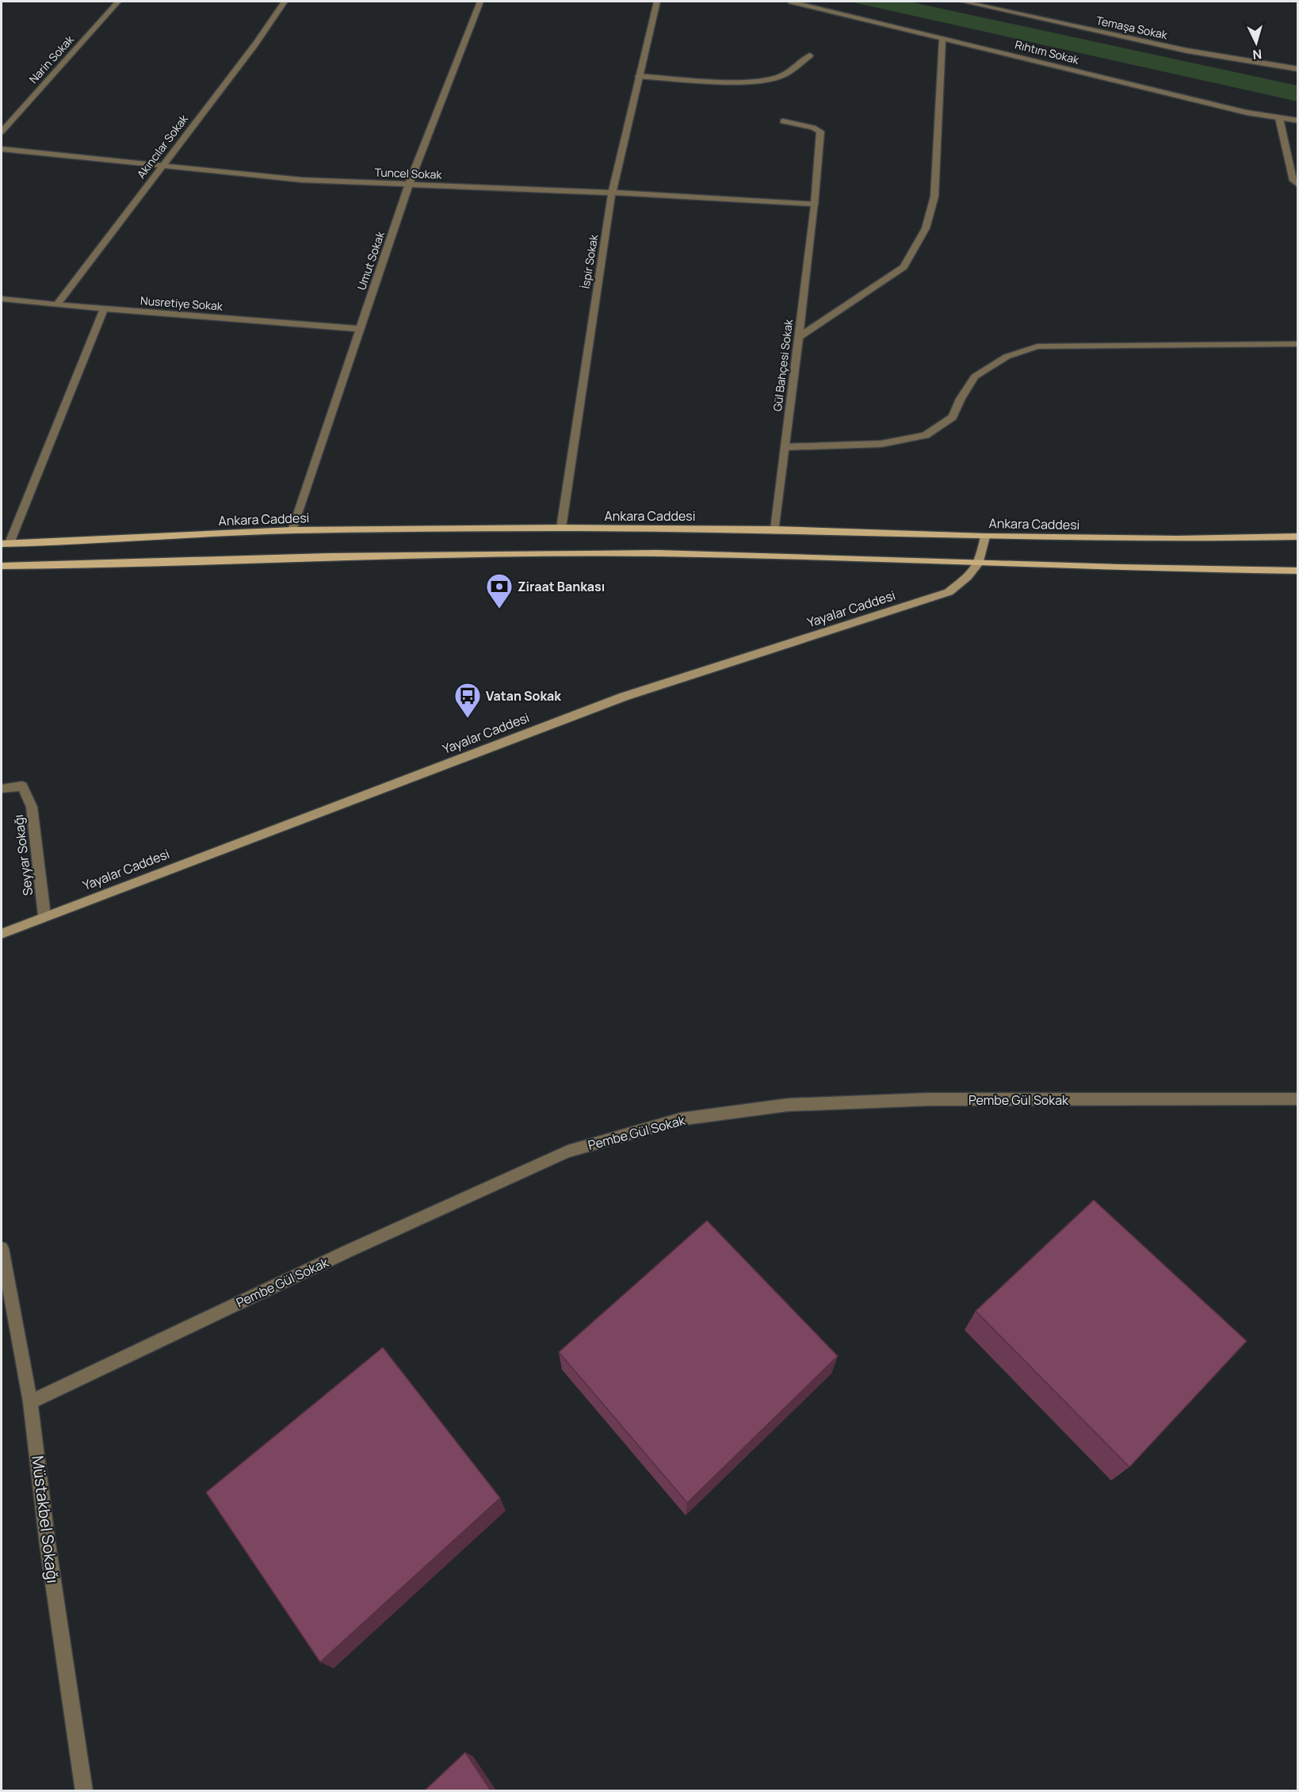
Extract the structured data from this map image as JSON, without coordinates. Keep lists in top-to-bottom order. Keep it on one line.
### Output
{"streets":{"main road":["Ankara Caddesi"],"street":["Temaşa Sokak","Rıhtım Sokak","Narin Sokak","Akıncılar Sokak","Tuncel Sokak","Umut Sokak","İspir Sokak","Nusretiye Sokak","Gül Bahçesi Sokak","Yayalar Caddesi","Seyyar Sokağı","Pembe Gül Sokak","Müstakbel Sokağı"]},"crossings":[["Akıncılar Sokak","Tuncel Sokak"],["Akıncılar Sokak","Nusretiye Sokak"],["Tuncel Sokak","Umut Sokak"],["Tuncel Sokak","İspir Sokak"],["Tuncel Sokak","Gül Bahçesi Sokak"],["Umut Sokak","Nusretiye Sokak"],["Umut Sokak","Ankara Caddesi"],["İspir Sokak","Ankara Caddesi"],["Gül Bahçesi Sokak","Ankara Caddesi"],["Ankara Caddesi","Yayalar Caddesi"],["Yayalar Caddesi","Seyyar Sokağı"],["Pembe Gül Sokak","Müstakbel Sokağı"]],"places":{"bank":["Ziraat Bankası"],"bus stop":["Vatan Sokak"]},"north":"bottom"}
